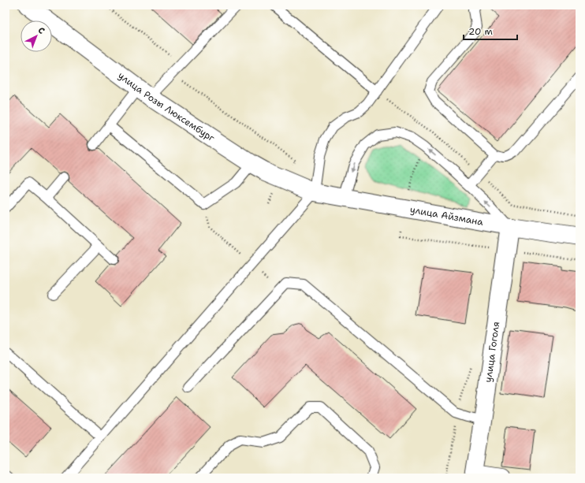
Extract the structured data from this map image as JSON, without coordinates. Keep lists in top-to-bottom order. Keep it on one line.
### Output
{"streets":{"street":["улица Розы Люксембург","улица Айзмана","улица Гоголя"]},"crossings":[["улица Розы Люксембург","улица Айзмана"],["улица Айзмана","улица Гоголя"]],"scale_bar":"20 m","north":"top right"}
